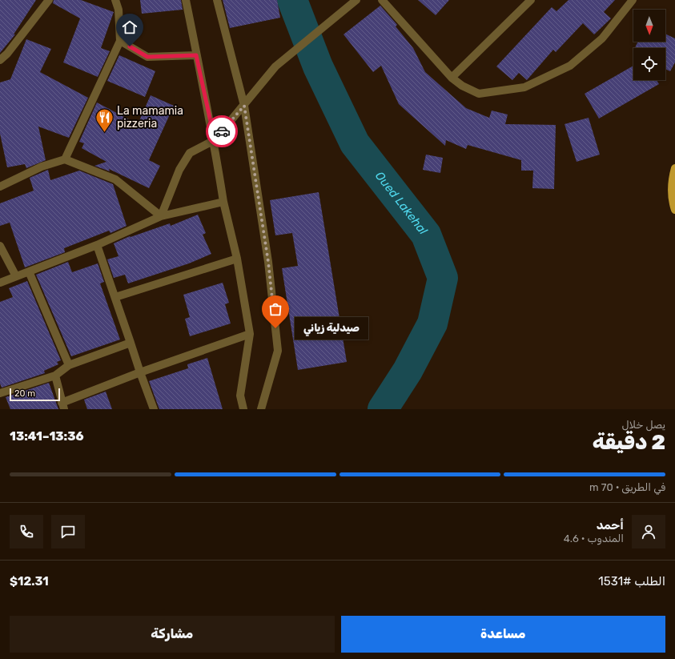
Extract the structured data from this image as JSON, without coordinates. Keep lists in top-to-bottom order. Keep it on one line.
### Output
{"water":["Oued Lakehal"],"places":{"restaurant":["La mamamia pizzeria"],"other":["صيدلية زياني"]},"scale_bar":"20 m","north":"bottom","page":{"bubble":"صيدلية زياني","scale":"20 m","heading":["2 دقيقة","يصل خلال","13:36–13:41"],"panel":["أحمد","المندوب · 4.6","الطلب #1531","$12.31"],"bar":"في الطريق · 70 m","buttons":["مساعدة","مشاركة"]}}
